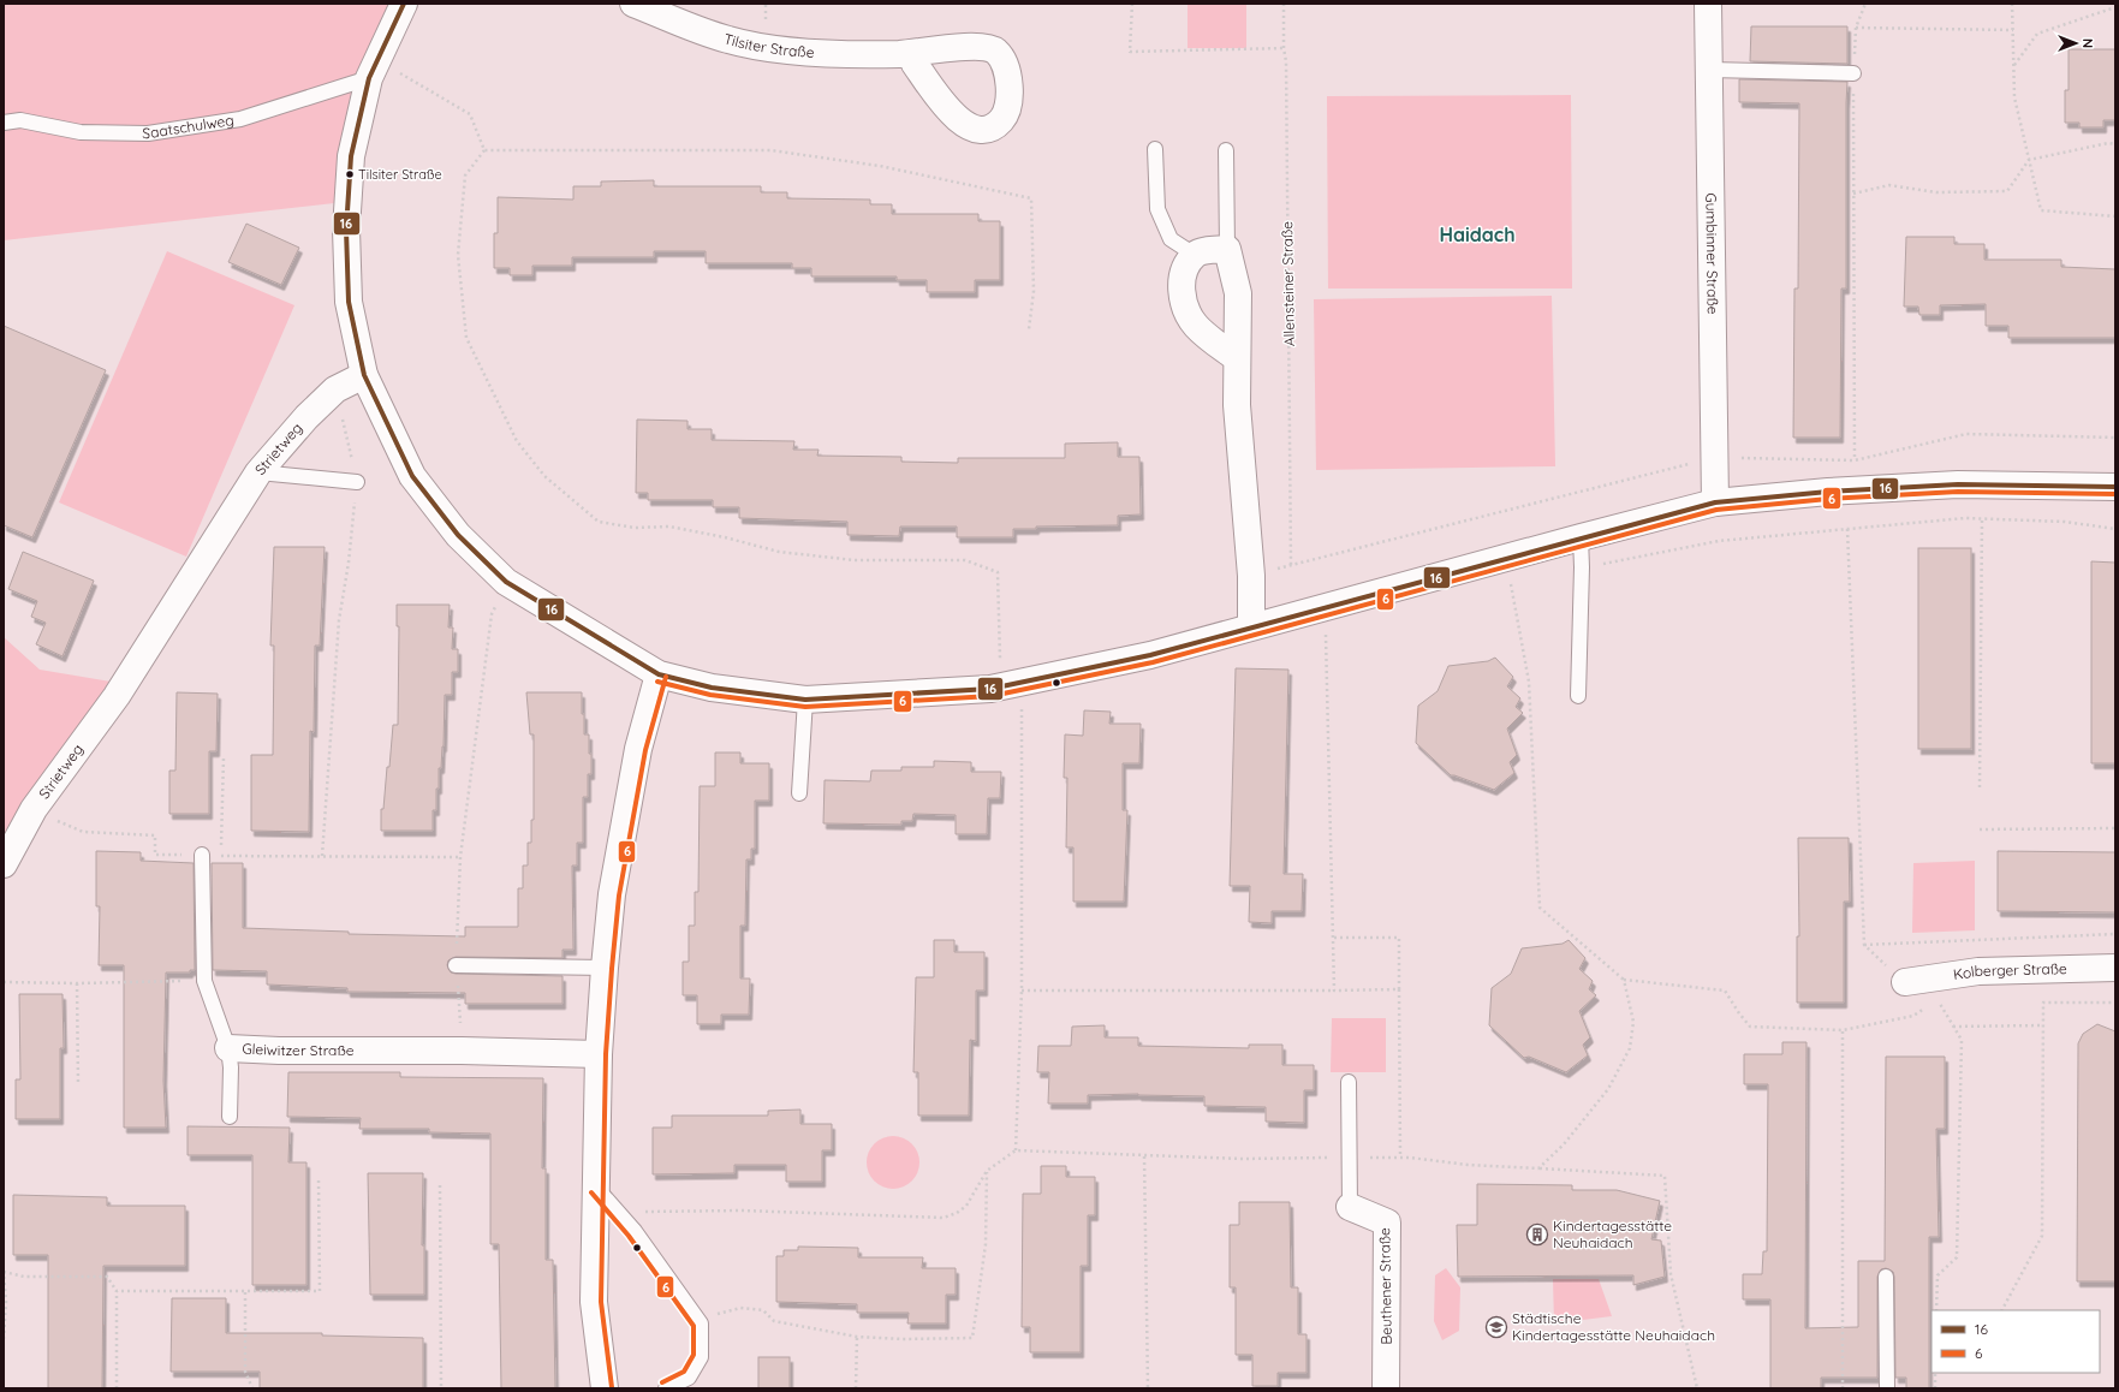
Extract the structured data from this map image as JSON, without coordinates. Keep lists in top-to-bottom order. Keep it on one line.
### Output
{"streets":{"street":["Tilsiter Straße","Gumbinner Straße","Strietweg","Kolberger Straße","Gleiwitzer Straße","Beuthener Straße"],"lane":["Saatschulweg"],"path":["Allensteiner Straße"]},"districts":["Haidach"],"places":{"other":["Tilsiter Straße"],"building":["Kindertagesstätte Neuhaidach"],"school or university":["Städtische Kindertagesstätte Neuhaidach"]},"lines":["transit line 16","transit line 6"],"legend":["16","6"],"north":"right"}
